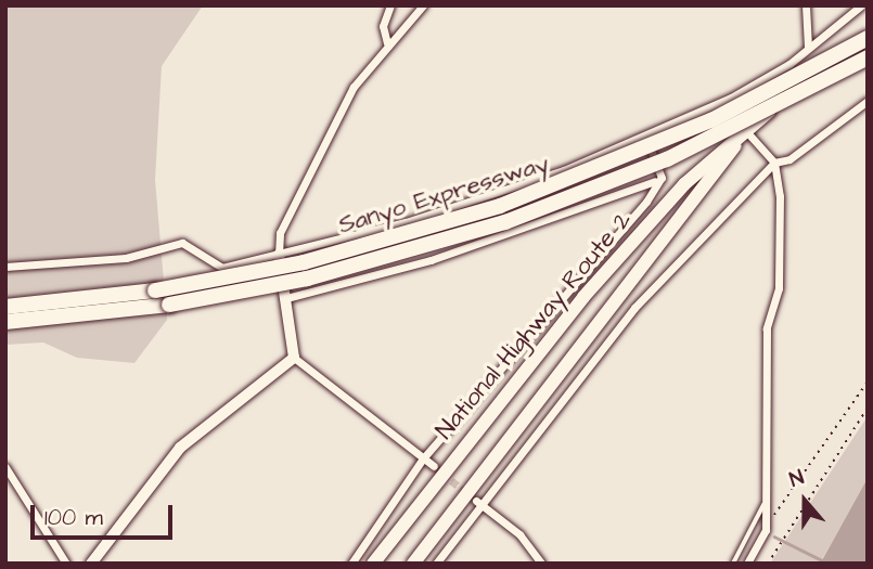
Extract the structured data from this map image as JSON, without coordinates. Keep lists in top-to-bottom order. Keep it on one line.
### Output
{"streets":{"highway":["Sanyo Expressway","National Highway Route 2"]},"scale_bar":"100 m","north":"top"}
